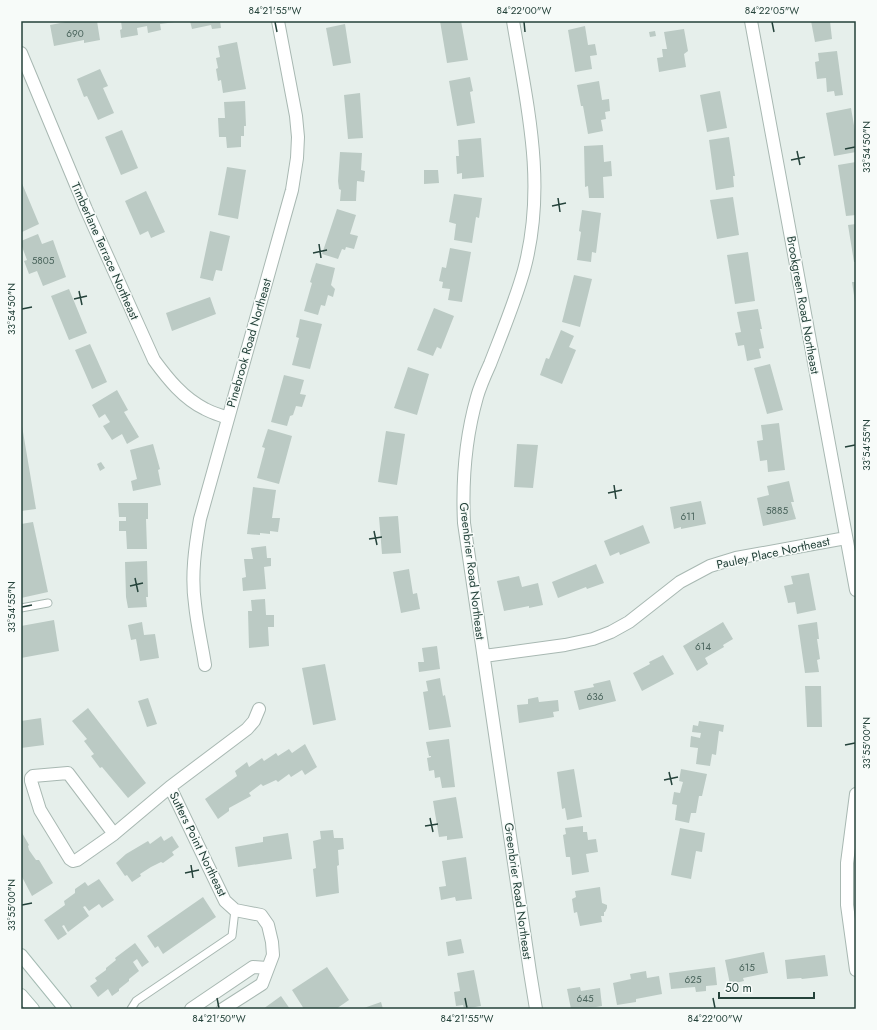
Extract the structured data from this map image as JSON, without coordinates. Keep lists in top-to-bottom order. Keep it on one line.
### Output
{"streets":{"street":["Timberlane Terrace Northeast","Brookgreen Road Northeast","Pinebrook Road Northeast","Pauley Place Northeast","Greenbrier Road Northeast","Sutters Point Northeast"]},"crossings":[["Timberlane Terrace Northeast","Pinebrook Road Northeast"],["Brookgreen Road Northeast","Pauley Place Northeast"],["Pauley Place Northeast","Greenbrier Road Northeast"]],"house_numbers":["690","5805","5885","611","614","636","615","625","645"],"scale_bar":"50 m","coordinates":["84°21'55\"W","84°22'00\"W","84°22'05\"W","33°54'50\"N","33°54'55\"N","33°55'00\"N","84°21'50\"W"]}
